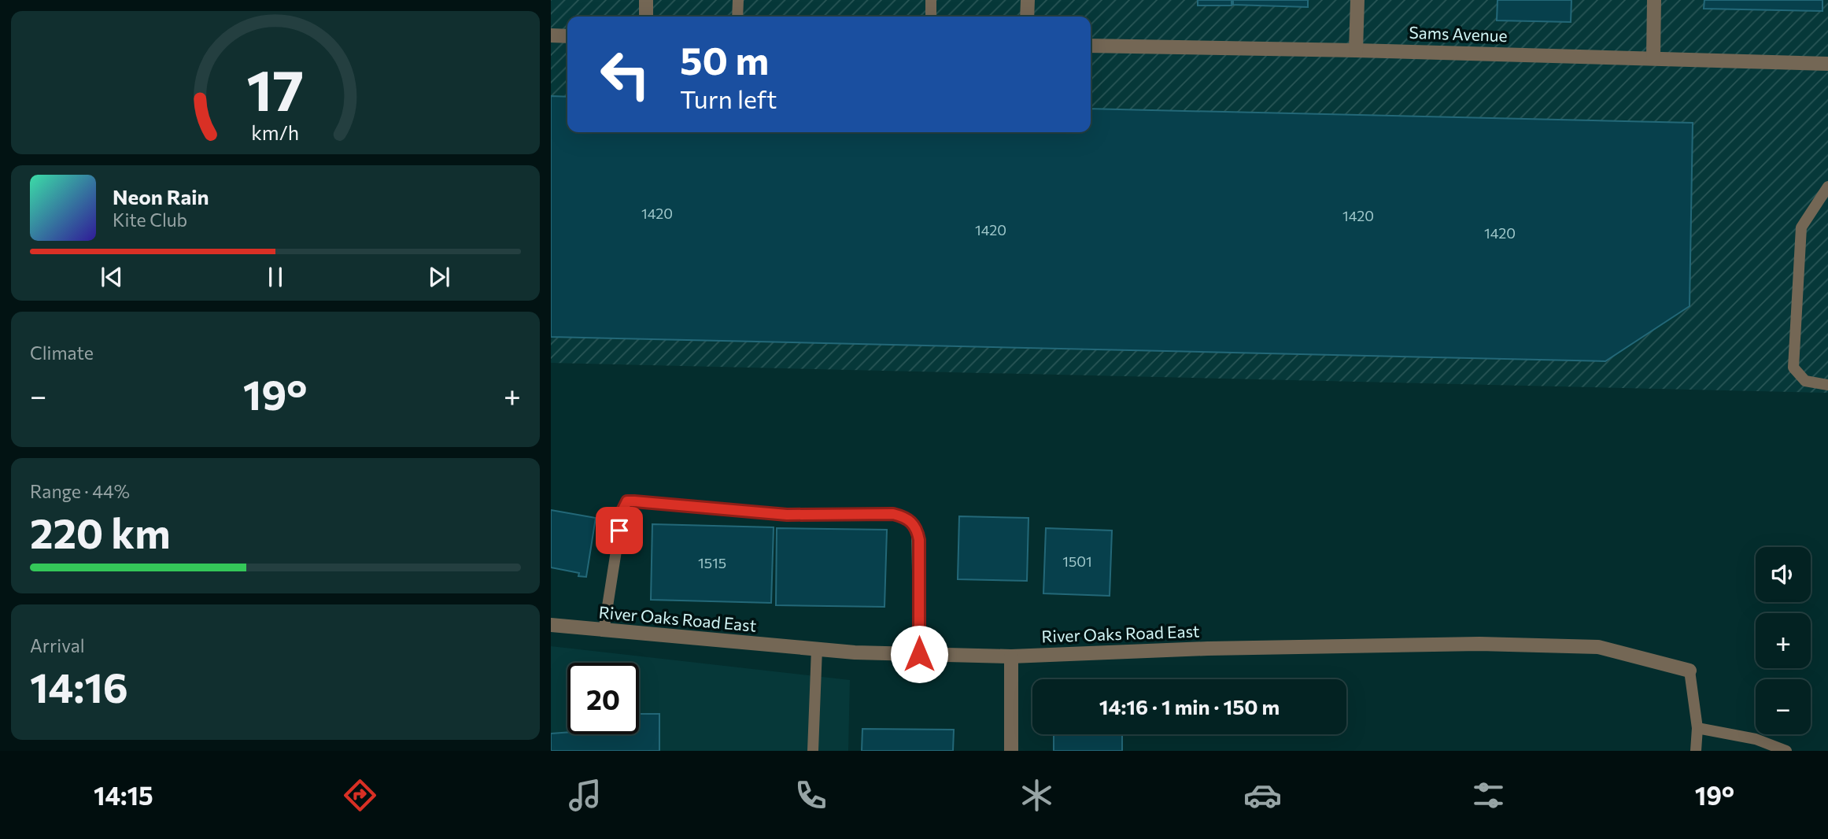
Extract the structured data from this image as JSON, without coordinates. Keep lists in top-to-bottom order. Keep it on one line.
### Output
{"streets":{"street":["Sams Avenue","River Oaks Road East"]},"house_numbers":["1420","1420","1420","1420","1501","1515"],"page":{"turn":["50 m","Turn left"],"song":["Neon Rain","Kite Club"],"tile":["Climate",["Range · 44%","220 km"],["Arrival","14:16"]],"heat":["−","19°","+"],"map_buttons":["+","−"],"limit":"20","trip":"14:16 · 1 min · 150 m","tabs":["14:15","19°"],"gauge":["17","km/h"]}}
